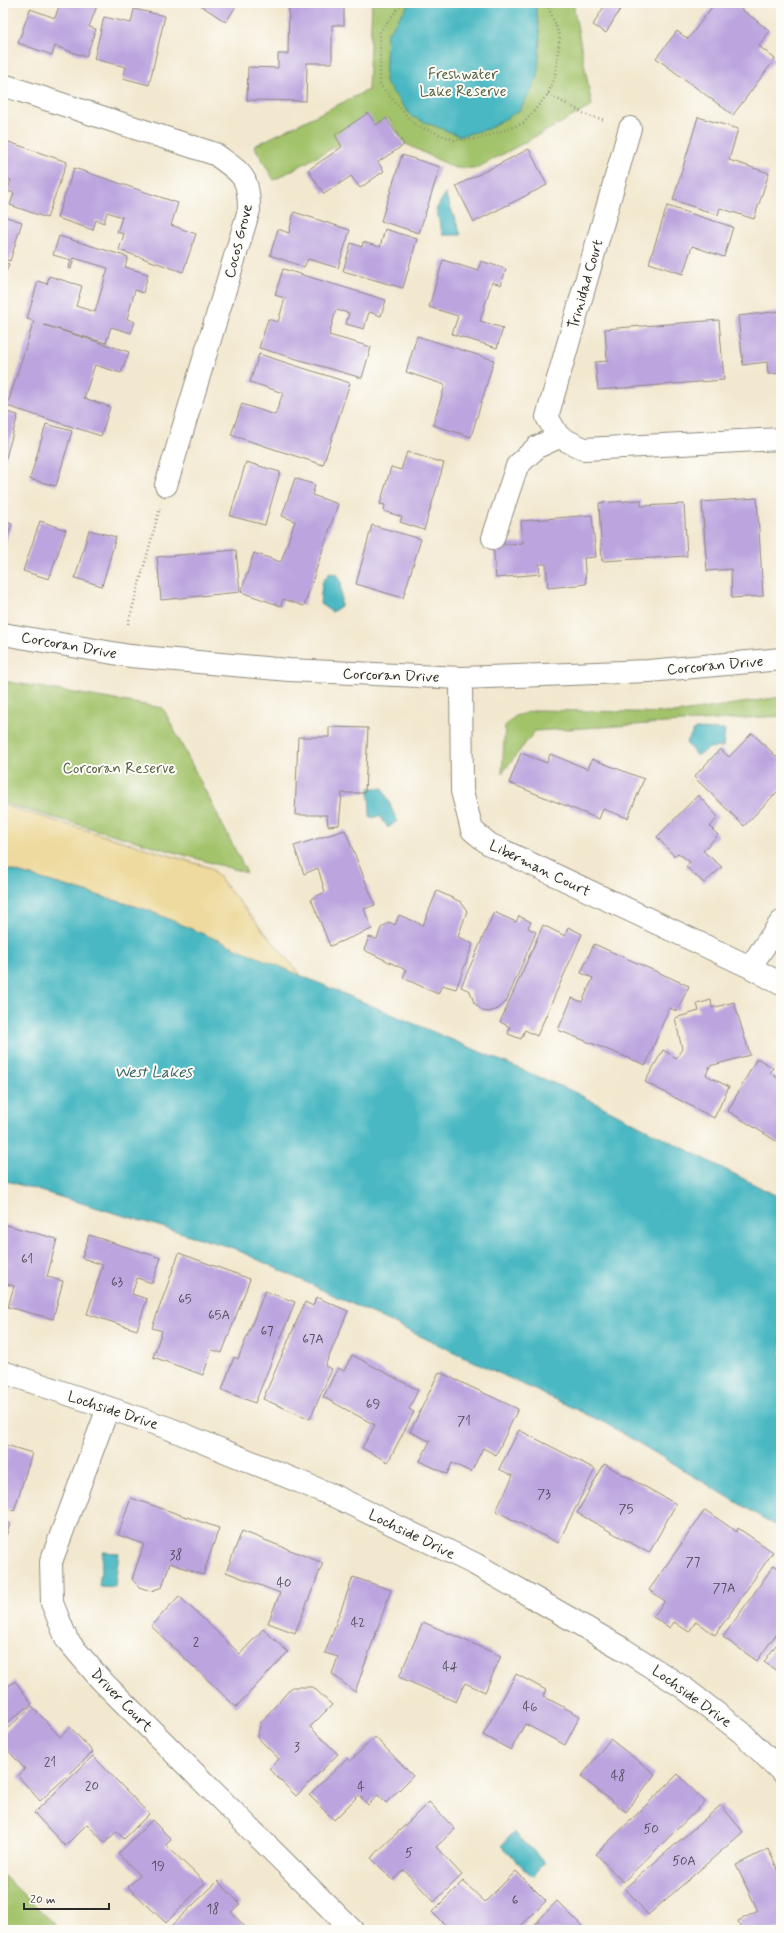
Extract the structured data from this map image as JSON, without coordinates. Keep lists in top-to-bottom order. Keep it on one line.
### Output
{"streets":{"street":["Cocos Grove","Trinidad Court","Corcoran Drive","Liberman Court","Lochside Drive","Driver Court"]},"crossings":[["Corcoran Drive","Liberman Court"],["Lochside Drive","Driver Court"]],"water":["West Lakes"],"parks":["Freshwater Lake Reserve","Corcoran Reserve"],"house_numbers":["61","63","65","65A","67","67A","69","71","73","75","38","77","40","77A","42","2","44","46","3","21","48","20","4","50","5","50A","19","6","18"],"scale_bar":"20 m"}
